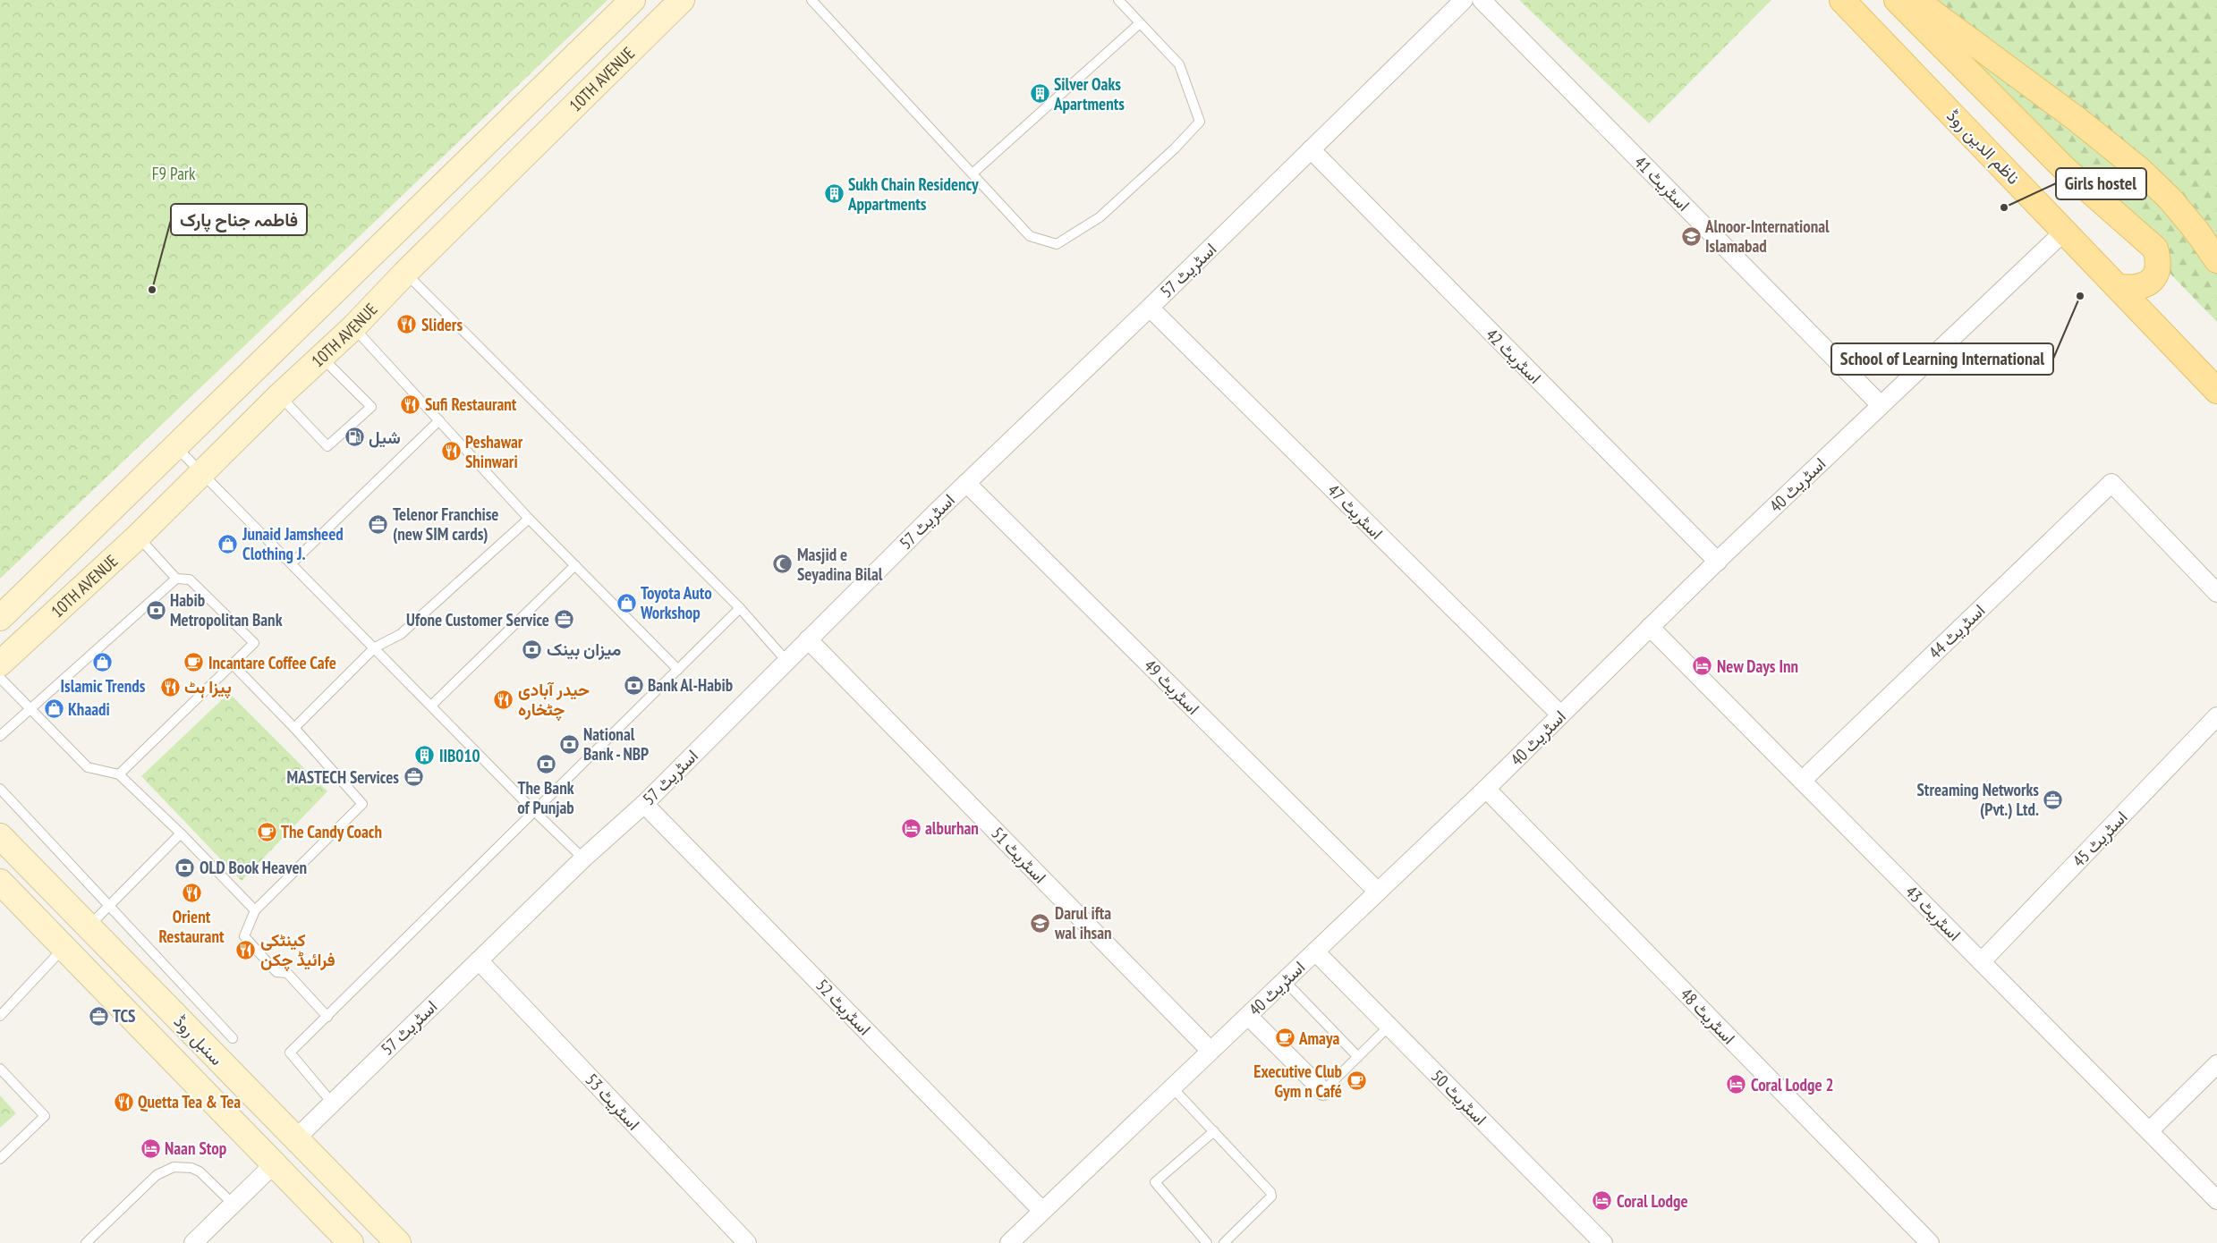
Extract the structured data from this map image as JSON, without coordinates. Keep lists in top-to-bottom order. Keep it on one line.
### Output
{"streets":{"main road":["10TH AVENUE","ناظم الدین روڈ","سنبل روڈ"],"street":["اسٹریٹ 41","اسٹریٹ 57","اسٹریٹ 42","اسٹریٹ 40","اسٹریٹ 47","اسٹریٹ 44","اسٹریٹ 49","اسٹریٹ 45","اسٹریٹ 51","اسٹریٹ 43","اسٹریٹ 52","اسٹریٹ 48","اسٹریٹ 50","اسٹریٹ 53"]},"crossings":[["ناظم الدین روڈ","اسٹریٹ 40"],["اسٹریٹ 41","اسٹریٹ 40"],["اسٹریٹ 57","اسٹریٹ 42"],["اسٹریٹ 57","اسٹریٹ 47"],["اسٹریٹ 57","اسٹریٹ 49"],["اسٹریٹ 57","اسٹریٹ 51"],["اسٹریٹ 57","اسٹریٹ 52"],["اسٹریٹ 57","سنبل روڈ"],["اسٹریٹ 57","اسٹریٹ 53"],["اسٹریٹ 42","اسٹریٹ 40"],["اسٹریٹ 40","اسٹریٹ 47"],["اسٹریٹ 40","اسٹریٹ 49"],["اسٹریٹ 40","اسٹریٹ 51"],["اسٹریٹ 40","اسٹریٹ 43"],["اسٹریٹ 40","اسٹریٹ 52"],["اسٹریٹ 40","اسٹریٹ 48"],["اسٹریٹ 40","اسٹریٹ 50"],["اسٹریٹ 44","اسٹریٹ 43"],["اسٹریٹ 45","اسٹریٹ 43"]],"parks":["F9 Park"],"places":{"building":["Silver Oaks Apartments","Sukh Chain Residency Appartments","IIB010"],"other":["Girls hostel","فاطمہ جناح پارک","School of Learning International"],"school or university":["Alnoor-International Islamabad","Darul ifta wal ihsan"],"restaurant":["Sliders","Sufi Restaurant","Peshawar Shinwari","پیزا ہٹ","حیدر آبادی چٹخارہ","Orient Restaurant","کینٹکی فرائیڈ چکن","Quetta Tea & Tea"],"fuel station":["شیل"],"office":["Telenor Franchise (new SIM cards)","Ufone Customer Service","MASTECH Services","Streaming Networks (Pvt.) Ltd.","TCS"],"shop":["Junaid Jamsheed Clothing J.","Toyota Auto Workshop","Islamic Trends","Khaadi"],"mosque":["Masjid e Seyadina Bilal"],"bank":["Habib Metropolitan Bank","میزان بینک","Bank Al-Habib","National Bank - NBP","The Bank of Punjab","OLD Book Heaven"],"cafe":["Incantare Coffee Cafe","The Candy Coach","Amaya","Executive Club Gym n Café"],"hotel":["New Days Inn","alburhan","Coral Lodge 2","Naan Stop","Coral Lodge"]}}
